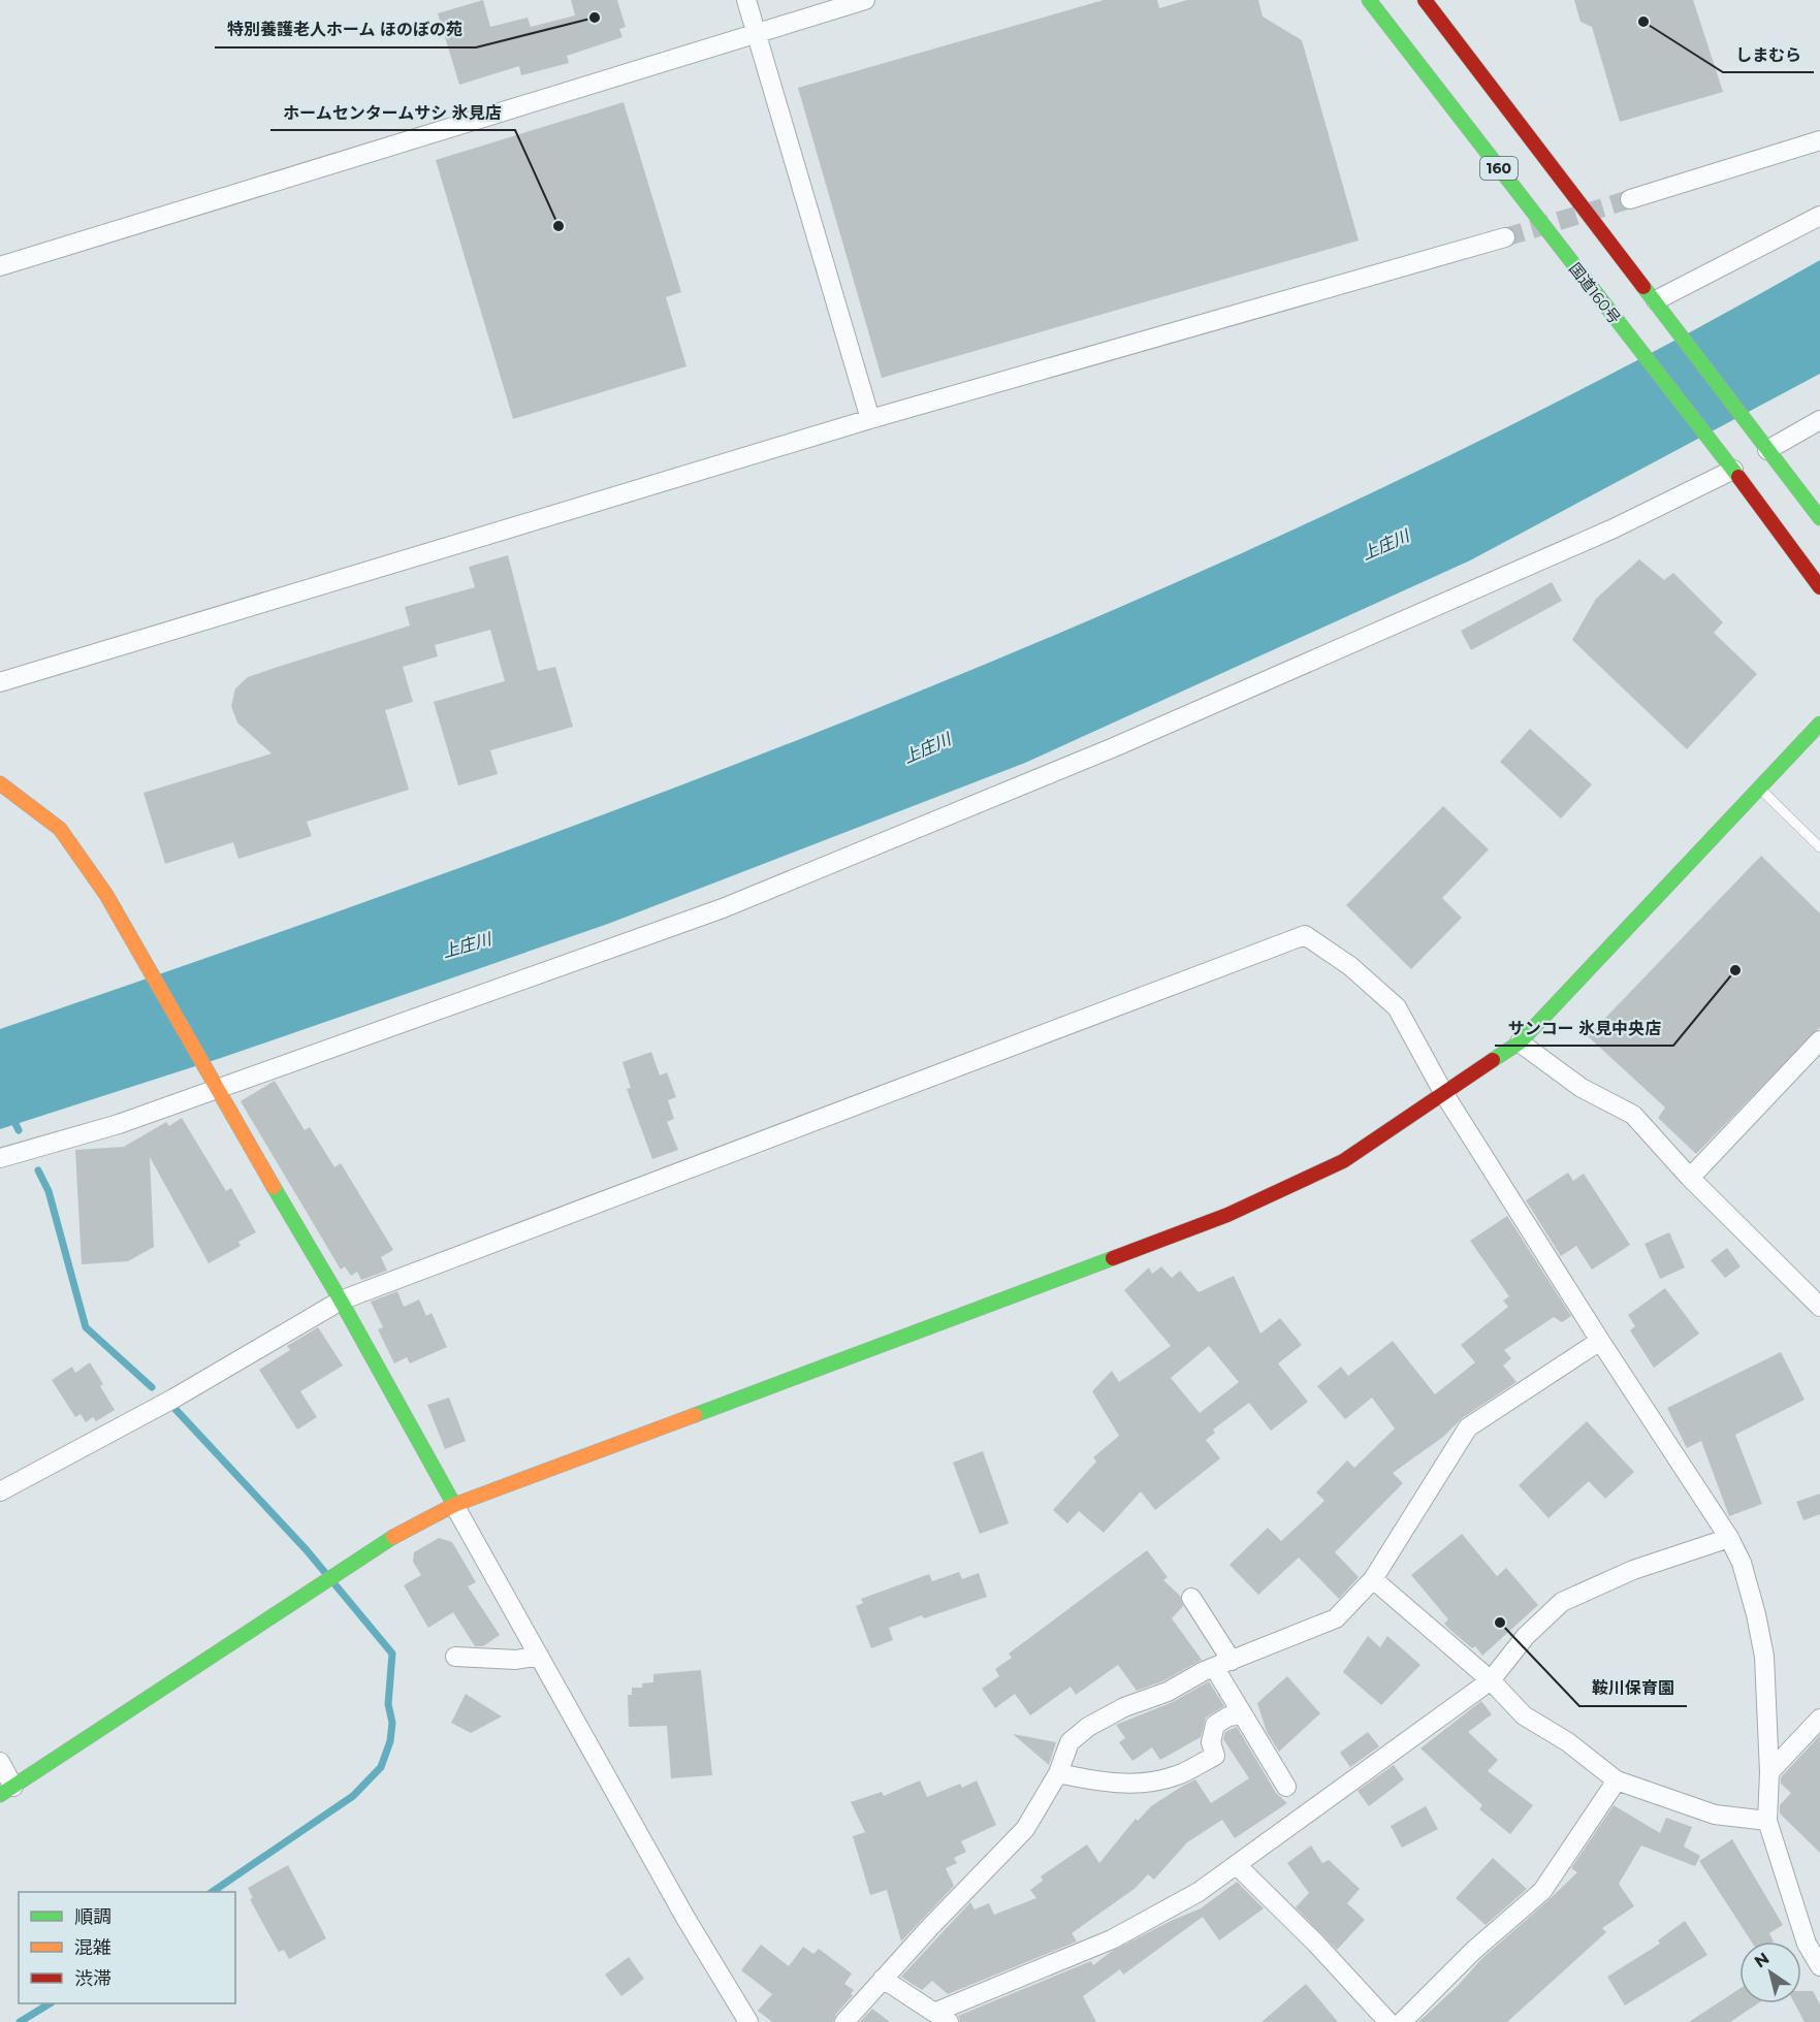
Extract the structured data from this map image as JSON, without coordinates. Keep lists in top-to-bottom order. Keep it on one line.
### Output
{"streets":{"main road":["160","国道160号"]},"water":["上庄川"],"places":["特別養護老人ホーム ほのぼの苑","しまむら","ホームセンタームサシ 氷見店","サンコー 氷見中央店","鞍川保育園"],"legend":["順調","混雑","渋滞"],"north":"top left"}
